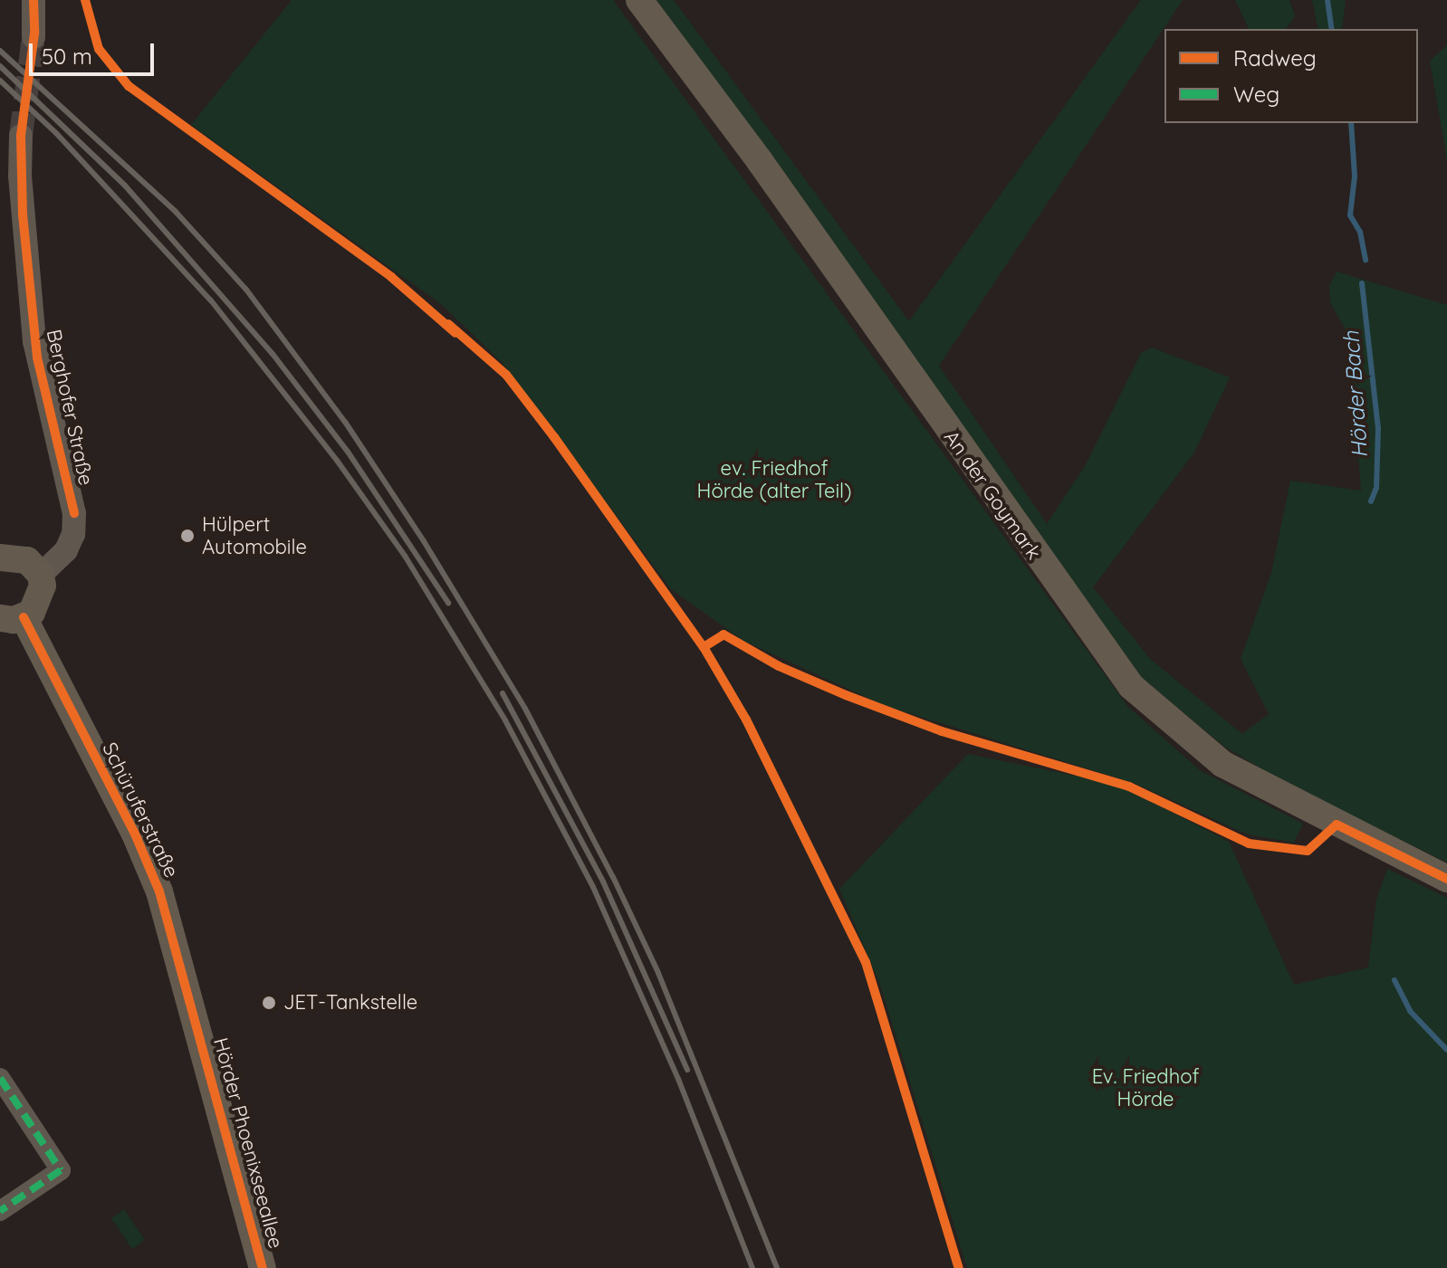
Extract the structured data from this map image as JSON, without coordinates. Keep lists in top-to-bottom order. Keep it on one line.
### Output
{"streets":{"main road":["An der Goymark","Schüruferstraße","Hörder Phoenixseeallee"],"street":["Berghofer Straße"]},"crossings":[["Schüruferstraße","Hörder Phoenixseeallee"]],"water":["Hörder Bach"],"parks":["ev. Friedhof Hörde (alter Teil)","Ev. Friedhof Hörde"],"places":["Hülpert Automobile","JET-Tankstelle"],"legend":["Radweg","Weg"],"scale_bar":"50 m"}
